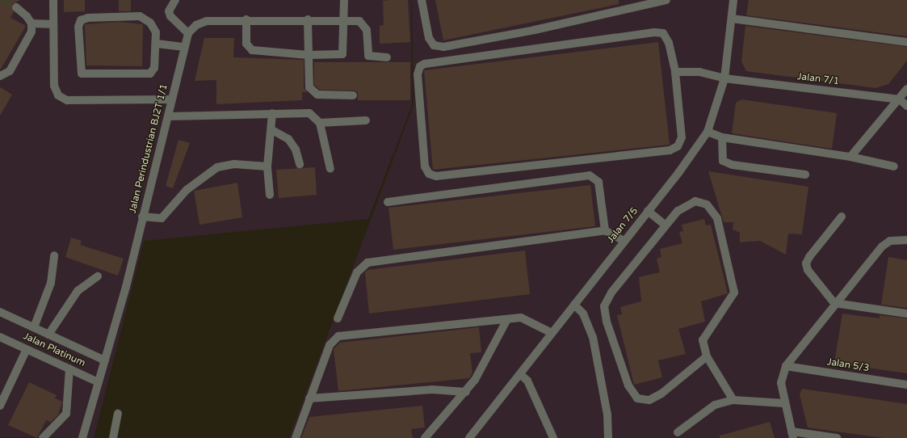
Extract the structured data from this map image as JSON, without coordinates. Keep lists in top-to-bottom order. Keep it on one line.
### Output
{"streets":{"street":["Jalan 7/1","Jalan Perindustrian BJ2T 1/1","Jalan 7/5","Jalan Platinum","Jalan 5/3"]},"crossings":[["Jalan 7/1","Jalan 7/5"],["Jalan Perindustrian BJ2T 1/1","Jalan Platinum"]]}
